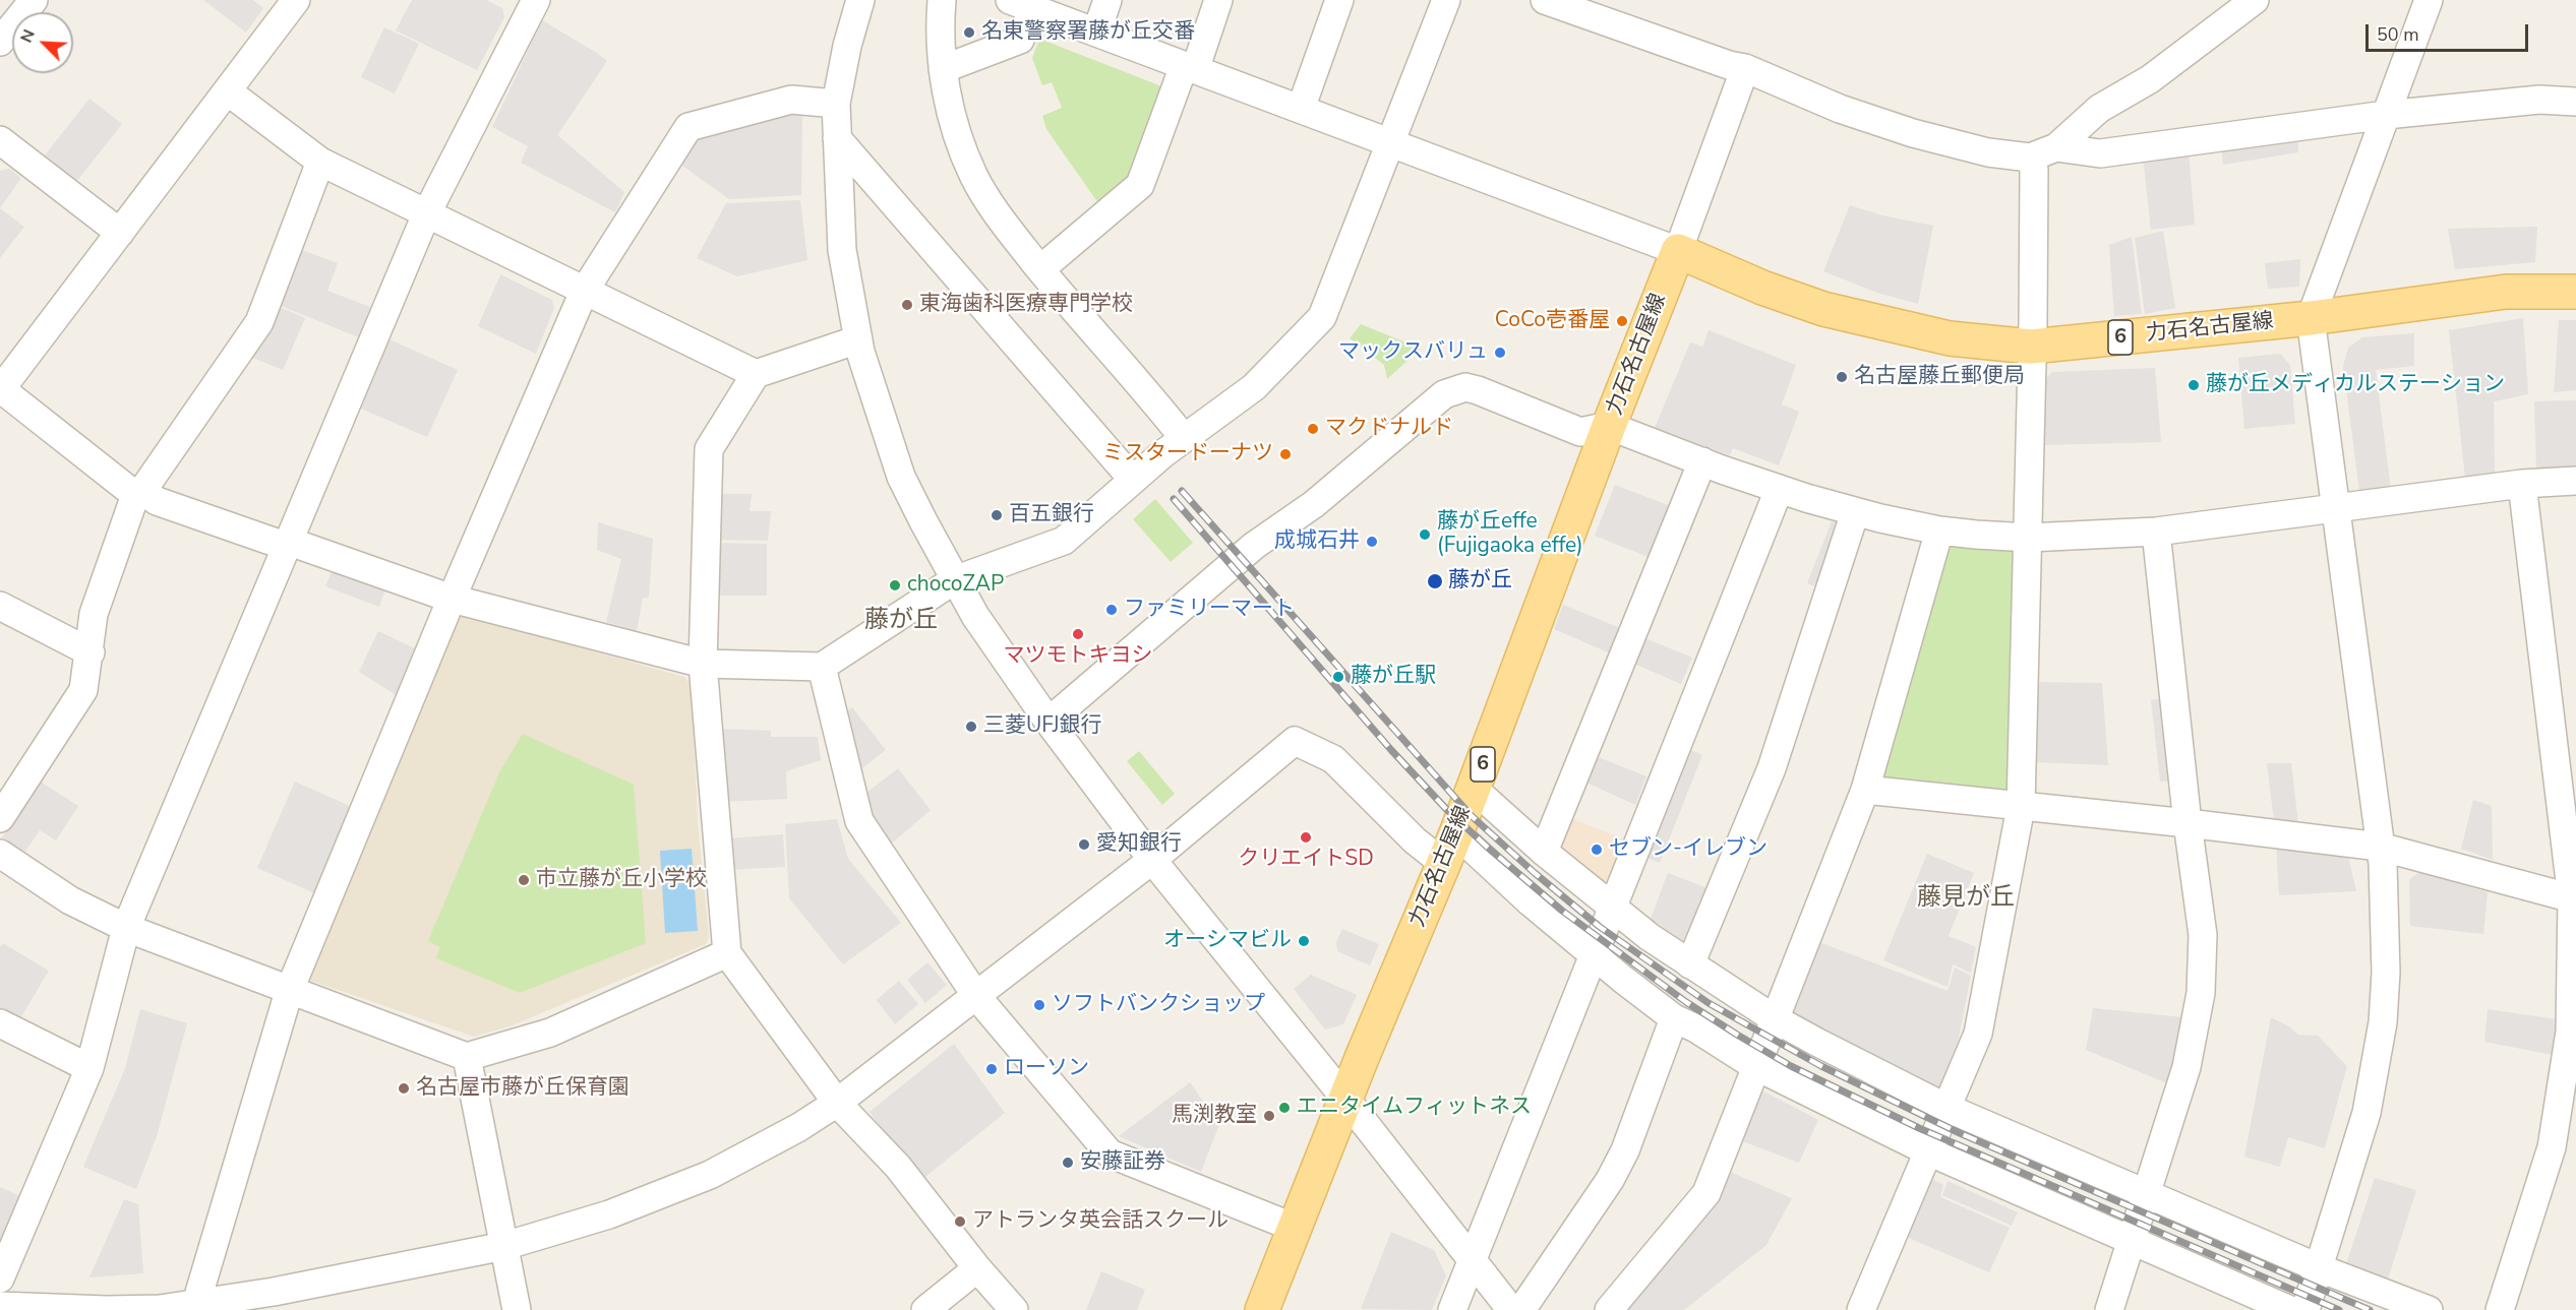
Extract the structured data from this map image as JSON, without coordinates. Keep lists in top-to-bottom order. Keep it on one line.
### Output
{"streets":{"main road":["力石名古屋線","6"]},"districts":["藤が丘","藤見が丘"],"places":["名東警察署藤が丘交番","東海歯科医療専門学校","CoCo壱番屋","マックスバリュ","名古屋藤丘郵便局","藤が丘メディカルステーション","マクドナルド","ミスタードーナツ","百五銀行","藤が丘effe (Fujigaoka effe)","成城石井","藤が丘","chocoZAP","ファミリーマート","マツモトキヨシ","藤が丘駅","三菱UFJ銀行","クリエイトSD","愛知銀行","セブン-イレブン","市立藤が丘小学校","オーシマビル","ソフトバンクショップ","ローソン","名古屋市藤が丘保育園","エニタイムフィットネス","馬渕教室","安藤証券","アトランタ英会話スクール"],"scale_bar":"50 m","north":"top left"}
